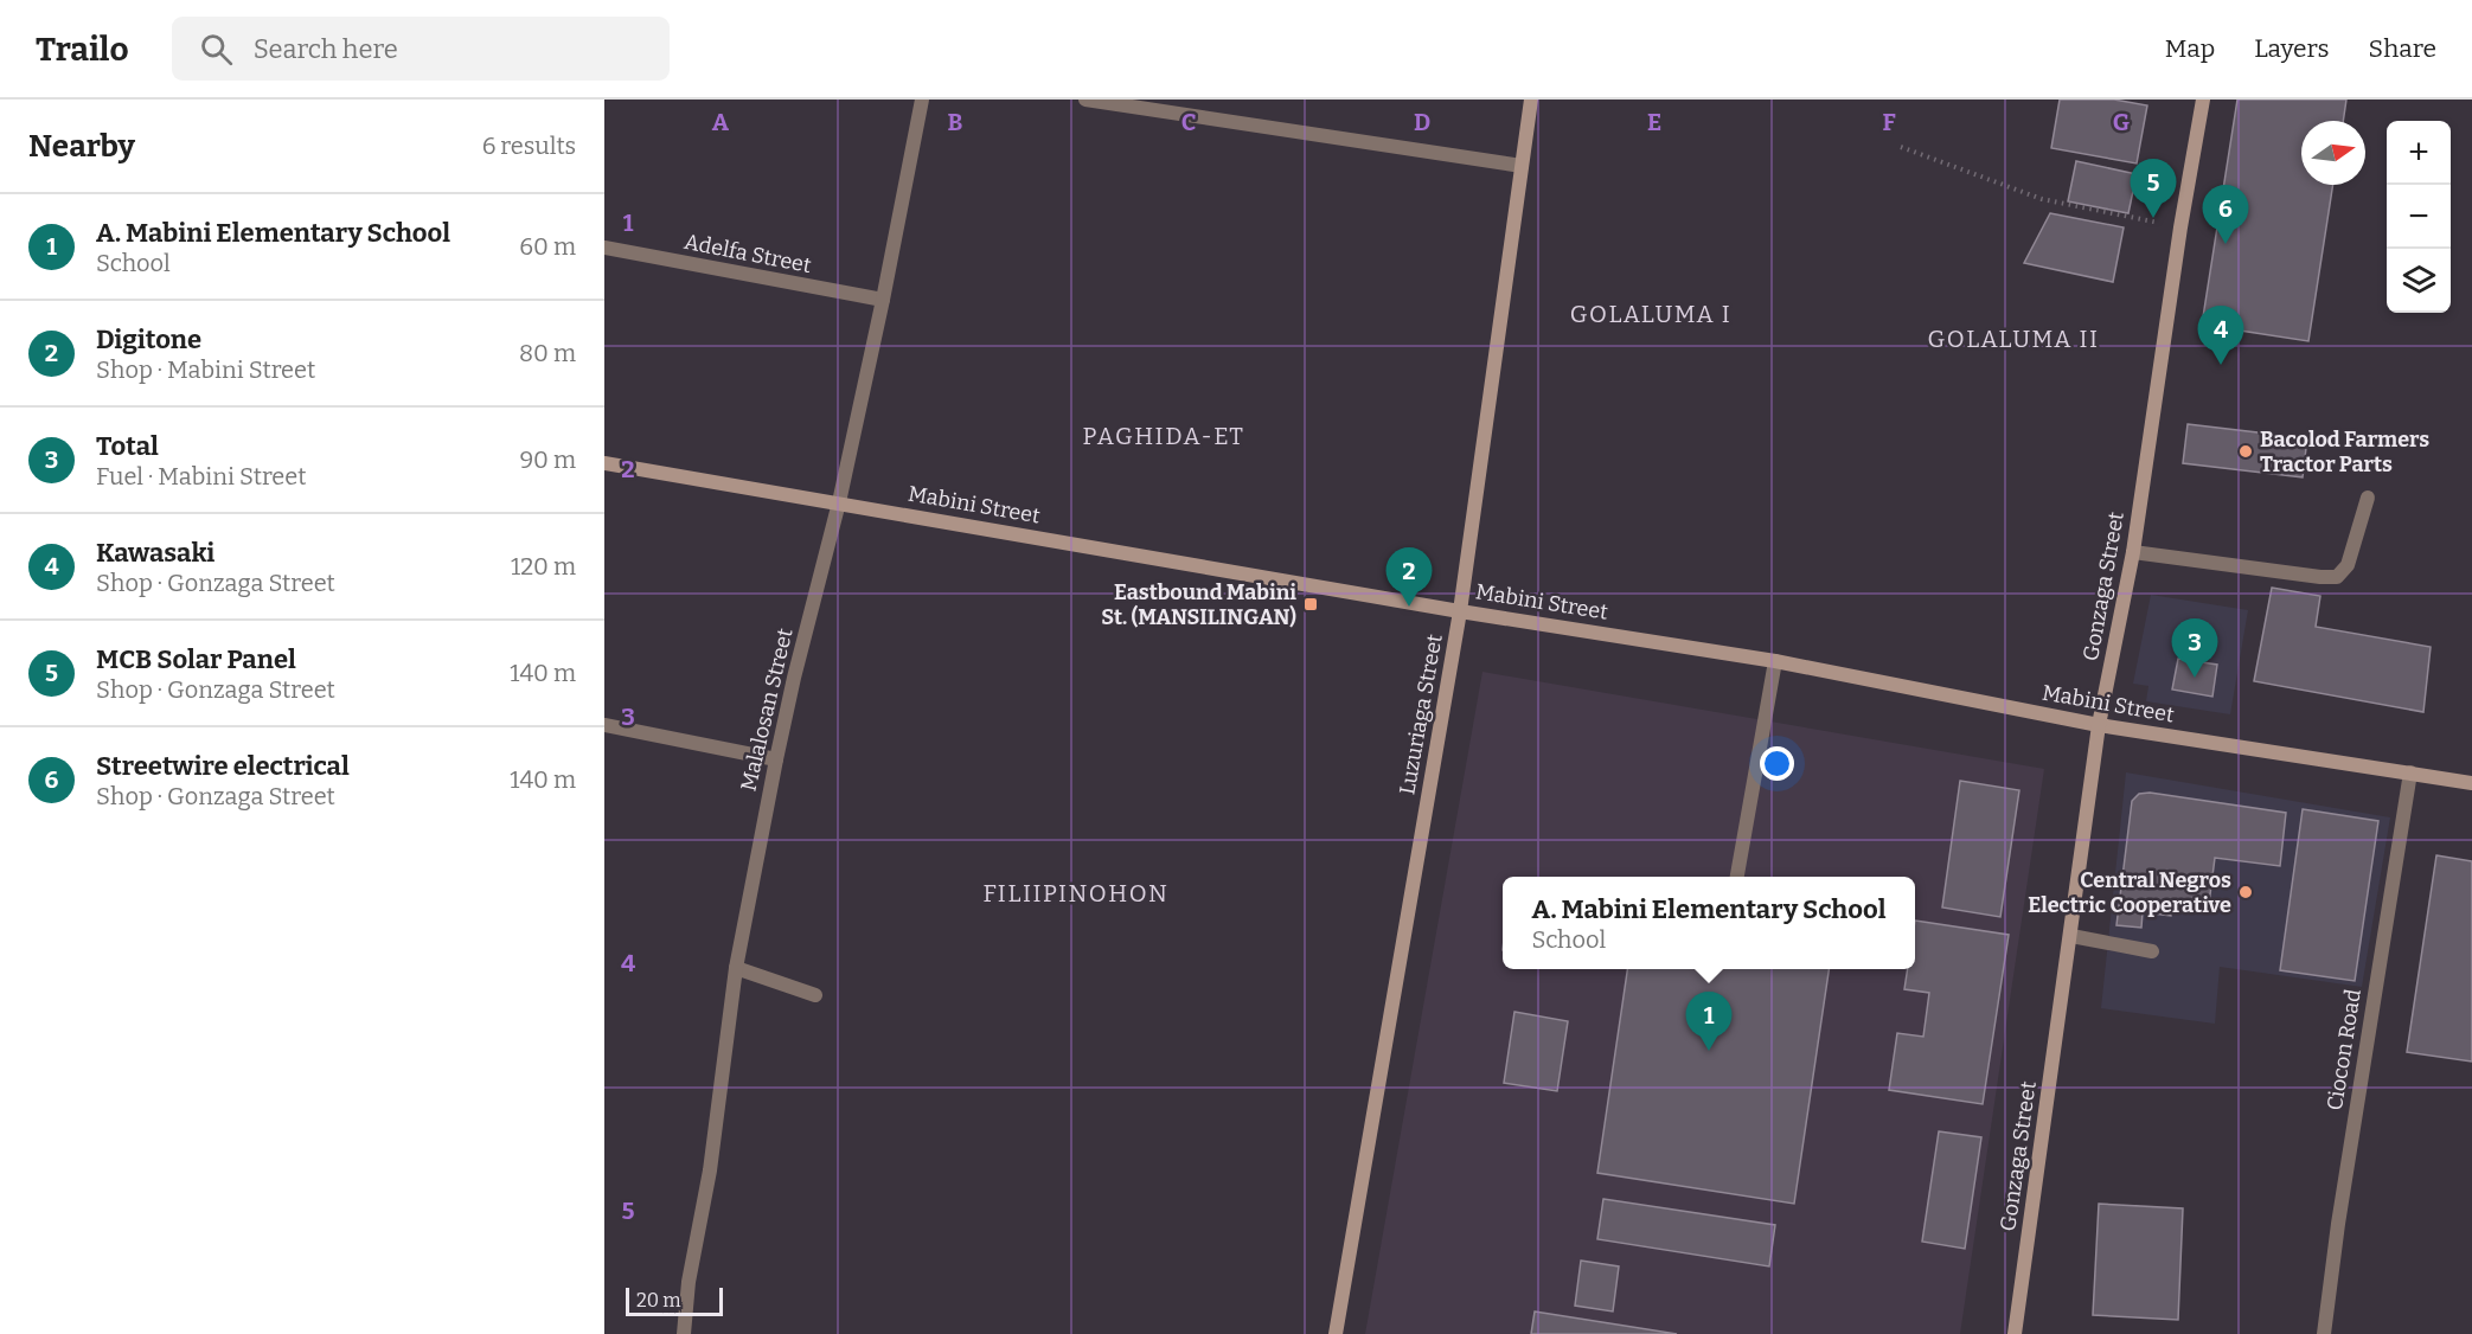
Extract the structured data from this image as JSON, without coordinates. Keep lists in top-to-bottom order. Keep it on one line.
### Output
{"streets":{"street":["Adelfa Street","Mabini Street","Gonzaga Street","Malalosan Street","Luzuriaga Street","Ciocon Road"]},"crossings":[["Adelfa Street","Malalosan Street"],["Mabini Street","Gonzaga Street"],["Mabini Street","Malalosan Street"],["Mabini Street","Luzuriaga Street"],["Mabini Street","Ciocon Road"]],"districts":["GOLALUMA I","GOLALUMA II","PAGHIDA-ET","FILIIPINOHON"],"places":{"other":["Bacolod Farmers Tractor Parts","Central Negros Electric Cooperative"],"transit":["Eastbound Mabini St. (MANSILINGAN)"]},"scale_bar":"20 m","north":"right","page":{"header":"Trailo","search":"Search here","nav":["Map","Layers","Share"],"heading":["Nearby","6 results"],"map_buttons":["+","−"],"pins":["5","6","4","2","3","1"],"list":[{"mark":"1","name":"A. Mabini Elementary School","note":"School","value":"60 m"},{"mark":"2","name":"Digitone","note":"Shop · Mabini Street","value":"80 m"},{"mark":"3","name":"Total","note":"Fuel · Mabini Street","value":"90 m"},{"mark":"4","name":"Kawasaki","note":"Shop · Gonzaga Street","value":"120 m"},{"mark":"5","name":"MCB Solar Panel","note":"Shop · Gonzaga Street","value":"140 m"},{"mark":"6","name":"Streetwire electrical","note":"Shop · Gonzaga Street","value":"140 m"}],"popup":["A. Mabini Elementary School","School"],"scale":"20 m"},"grid":{"columns":["A","B","C","D","E","F","G"],"rows":["1","2","3","4","5"]}}
